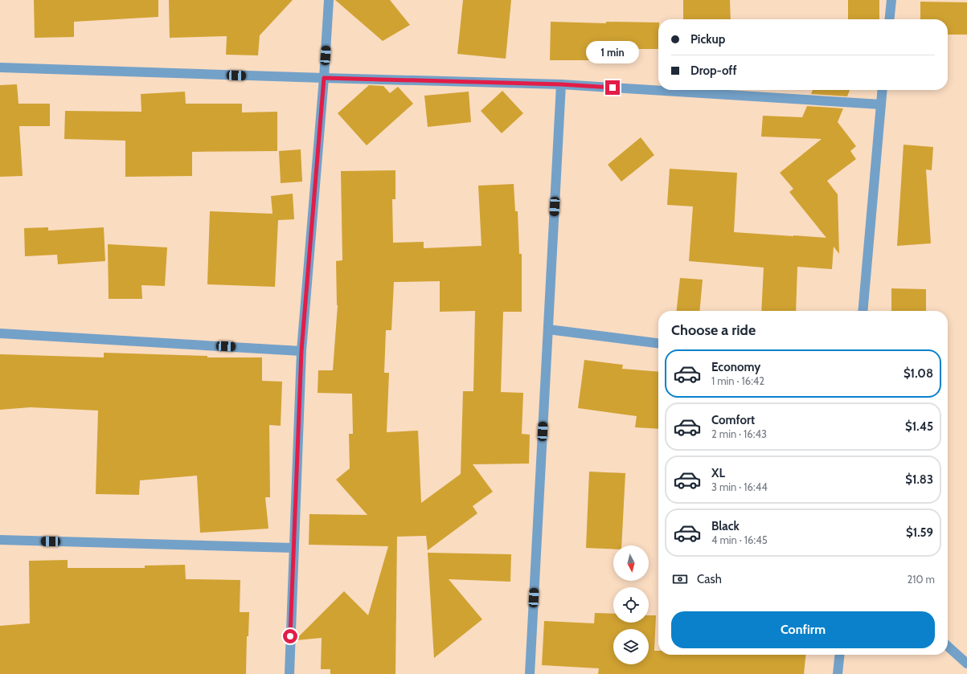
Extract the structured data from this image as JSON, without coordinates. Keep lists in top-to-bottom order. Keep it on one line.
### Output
{"north":"bottom","page":{"banner":["Pickup","Drop-off"],"bubble":"1 min","heading":"Choose a ride","list":[{"name":"Economy","note":"1 min · 16:42","value":"$1.08"},{"name":"Comfort","note":"2 min · 16:43","value":"$1.45"},{"name":"XL","note":"3 min · 16:44","value":"$1.83"},{"name":"Black","note":"4 min · 16:45","value":"$1.59"}],"pay":["Cash","210 m"],"buttons":"Confirm"}}
